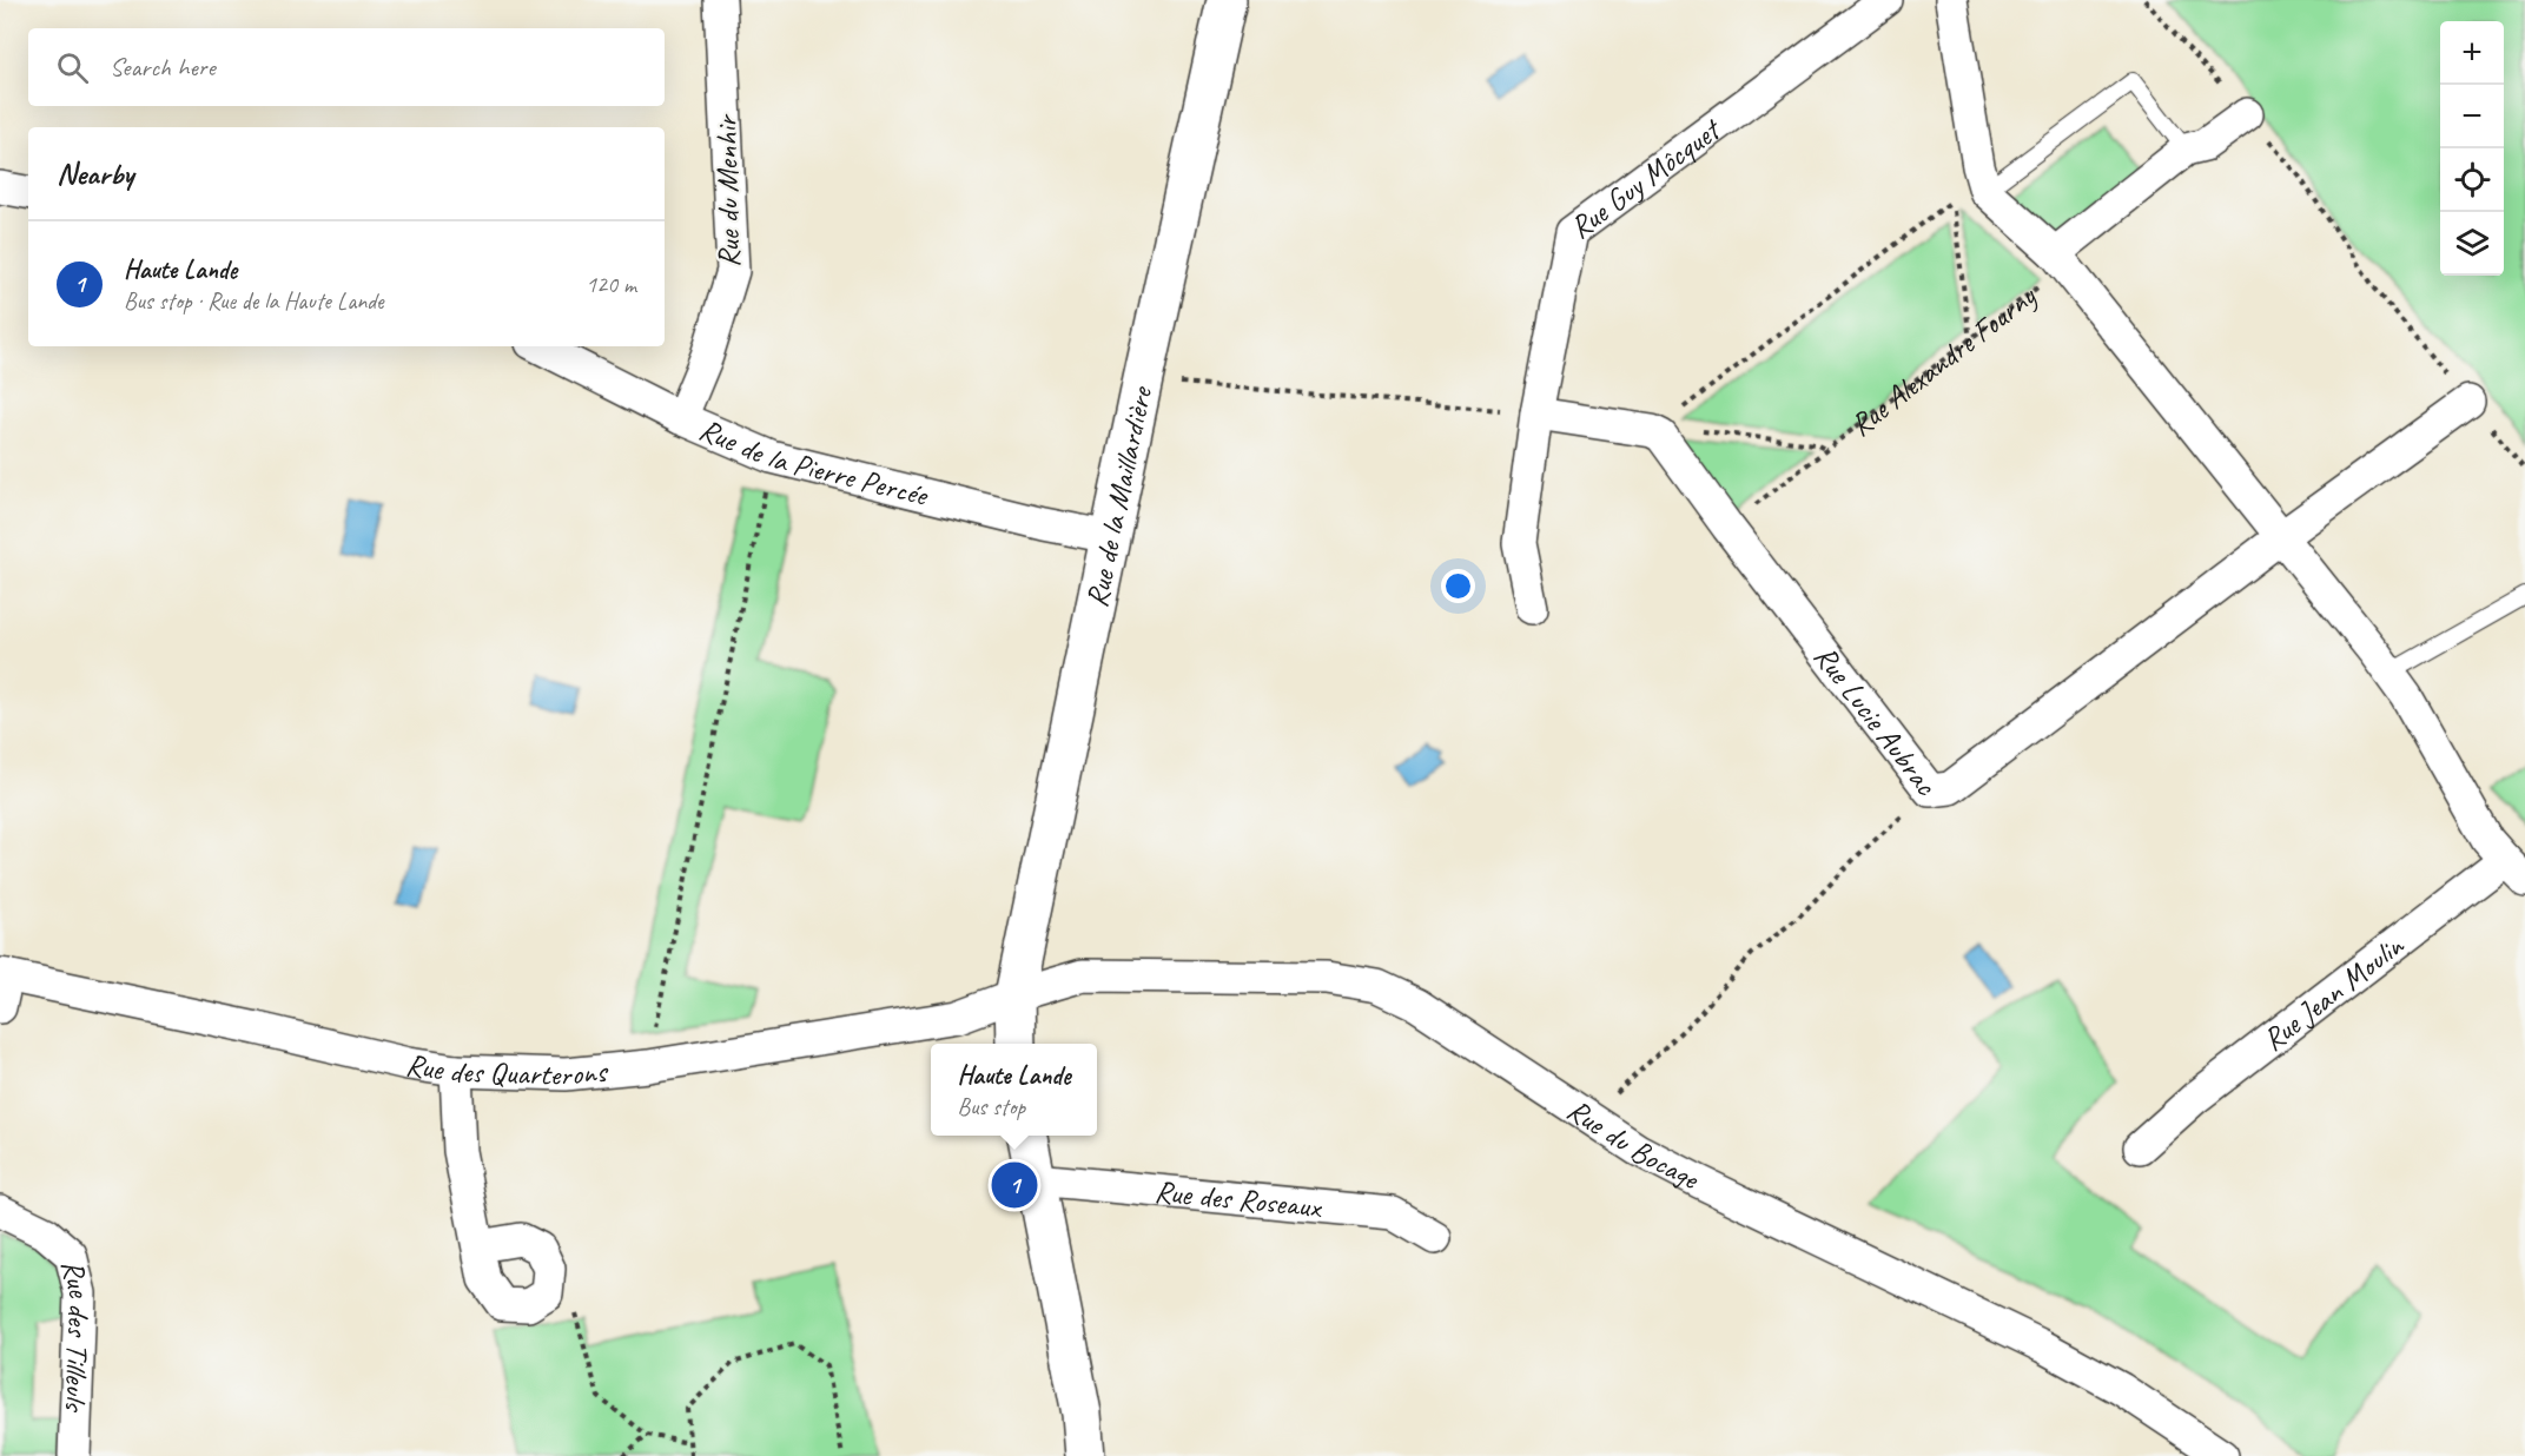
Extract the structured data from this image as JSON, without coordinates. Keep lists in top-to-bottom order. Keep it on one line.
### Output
{"streets":{"street":["Rue Guy Môcquet","Rue du Menhir","Rue Alexandre Fourny","Rue de la Pierre Percée","Rue de la Maillardière","Rue Lucie Aubrac","Rue Jean Moulin","Rue des Quarterons","Rue du Bocage","Rue des Roseaux","Rue des Tilleuls"]},"crossings":[["Rue du Menhir","Rue de la Pierre Percée"],["Rue Alexandre Fourny","Rue Lucie Aubrac"],["Rue de la Pierre Percée","Rue de la Maillardière"],["Rue de la Maillardière","Rue des Quarterons"],["Rue de la Maillardière","Rue du Bocage"],["Rue des Quarterons","Rue du Bocage"]],"page":{"map_buttons":["+","−"],"search":"Search here","heading":"Nearby","list":[{"mark":"1","name":"Haute Lande","note":"Bus stop · Rue de la Haute Lande","value":"120 m"}],"popup":["Haute Lande","Bus stop"],"pins":"1"}}
